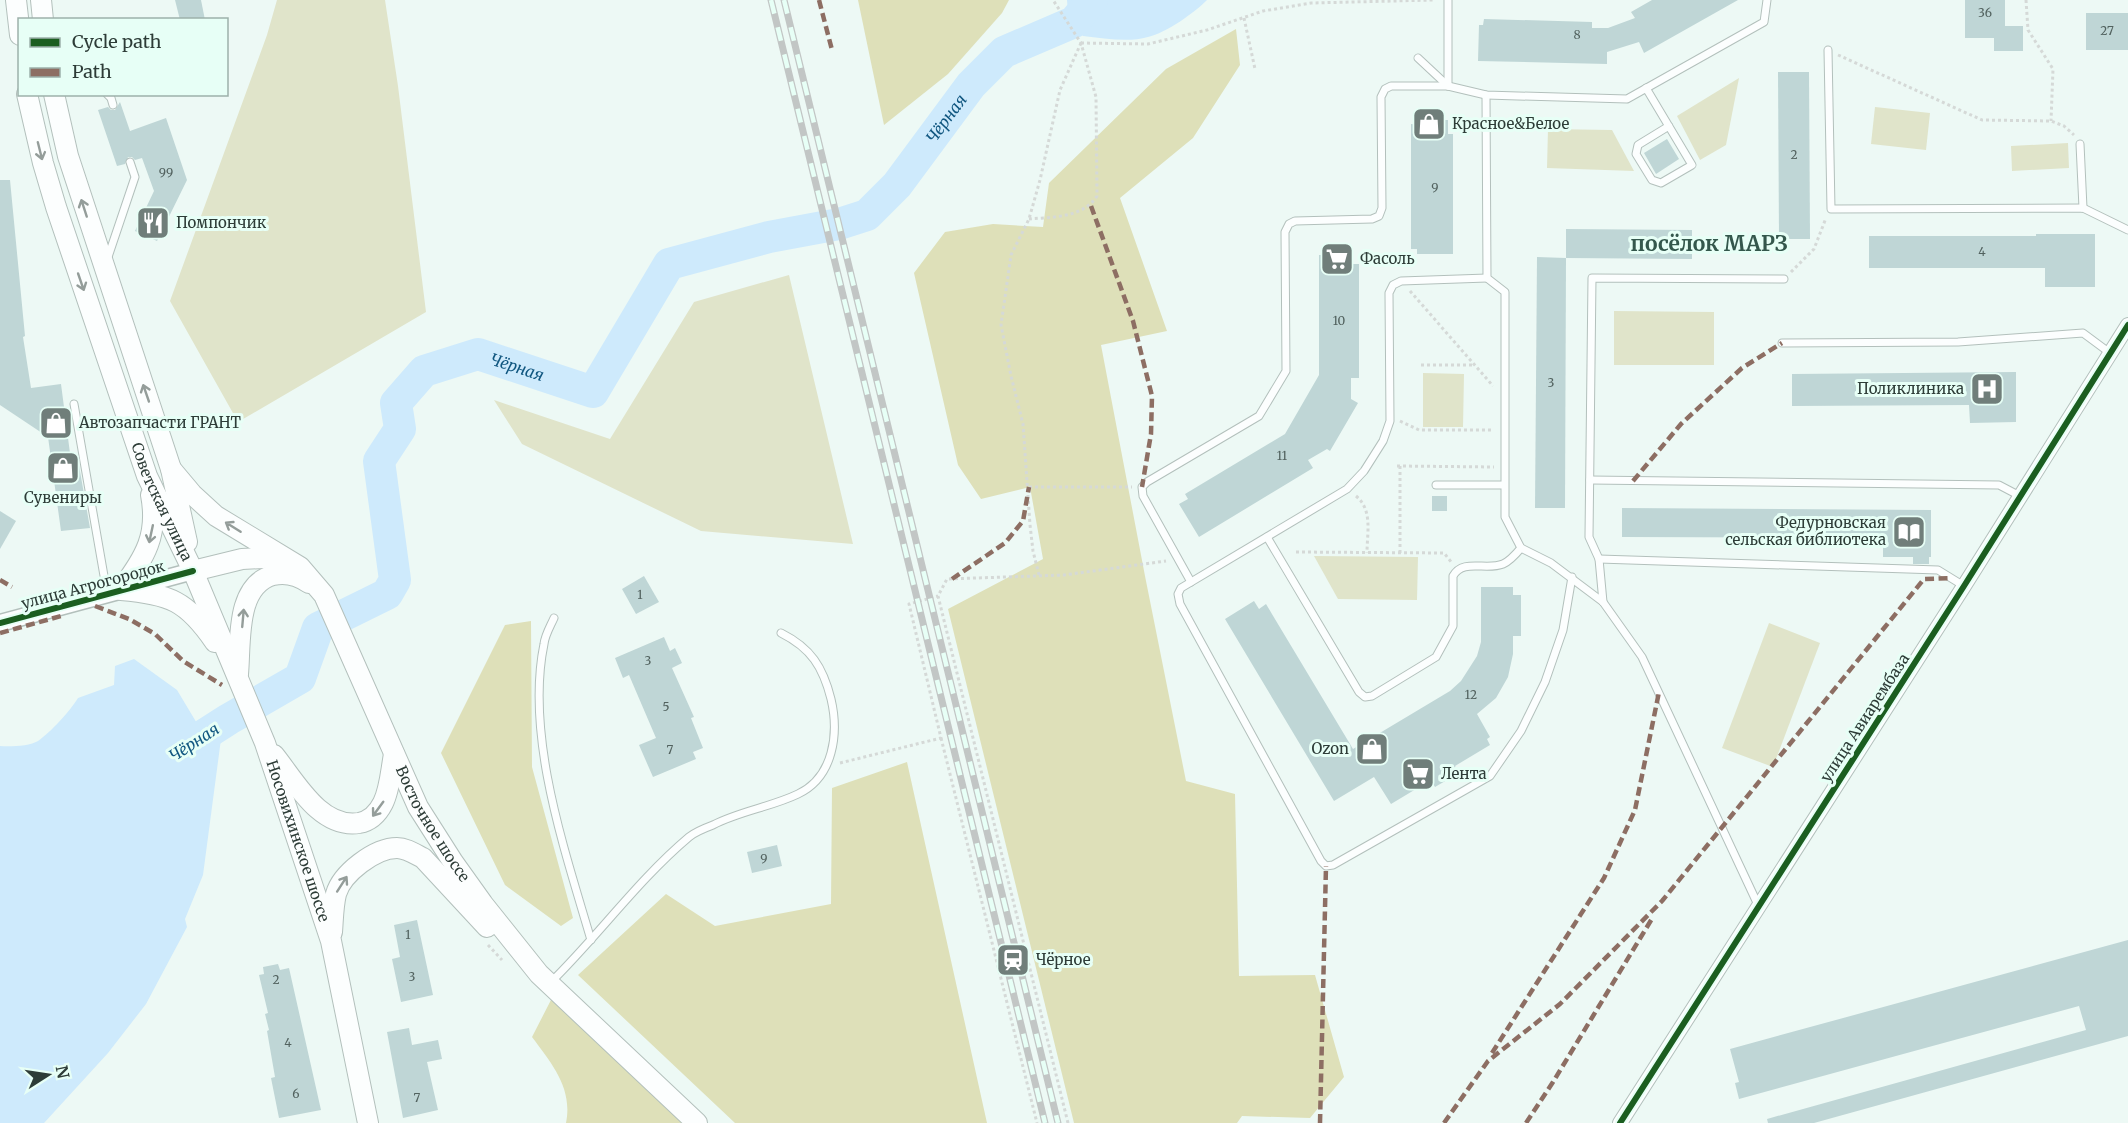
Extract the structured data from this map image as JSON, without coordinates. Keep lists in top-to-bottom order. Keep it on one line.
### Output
{"streets":{"main road":["Советская улица","Восточное шоссе","Носовихинское шоссе"],"street":["улица Агрогородок","улица Авиарембаза"]},"crossings":[["Советская улица","улица Агрогородок"],["Советская улица","Восточное шоссе"],["Советская улица","Носовихинское шоссе"],["улица Агрогородок","Носовихинское шоссе"]],"districts":["посёлок МАРЗ"],"water":["Чёрная"],"places":{"shop":["Красное&Белое","Автозапчасти ГРАНТ","Сувениры","Ozon"],"restaurant":["Помпончик"],"supermarket":["Фасоль","Лента"],"hospital":["Поликлиника"],"library":["Федурновская сельская библиотека"],"station":["Чёрное"]},"house_numbers":["36","27","8","2","99","9","4","10","3","11","1","3","12","5","7","9","1","3","2","4","6","7"],"legend":["Cycle path","Path"],"north":"right"}
